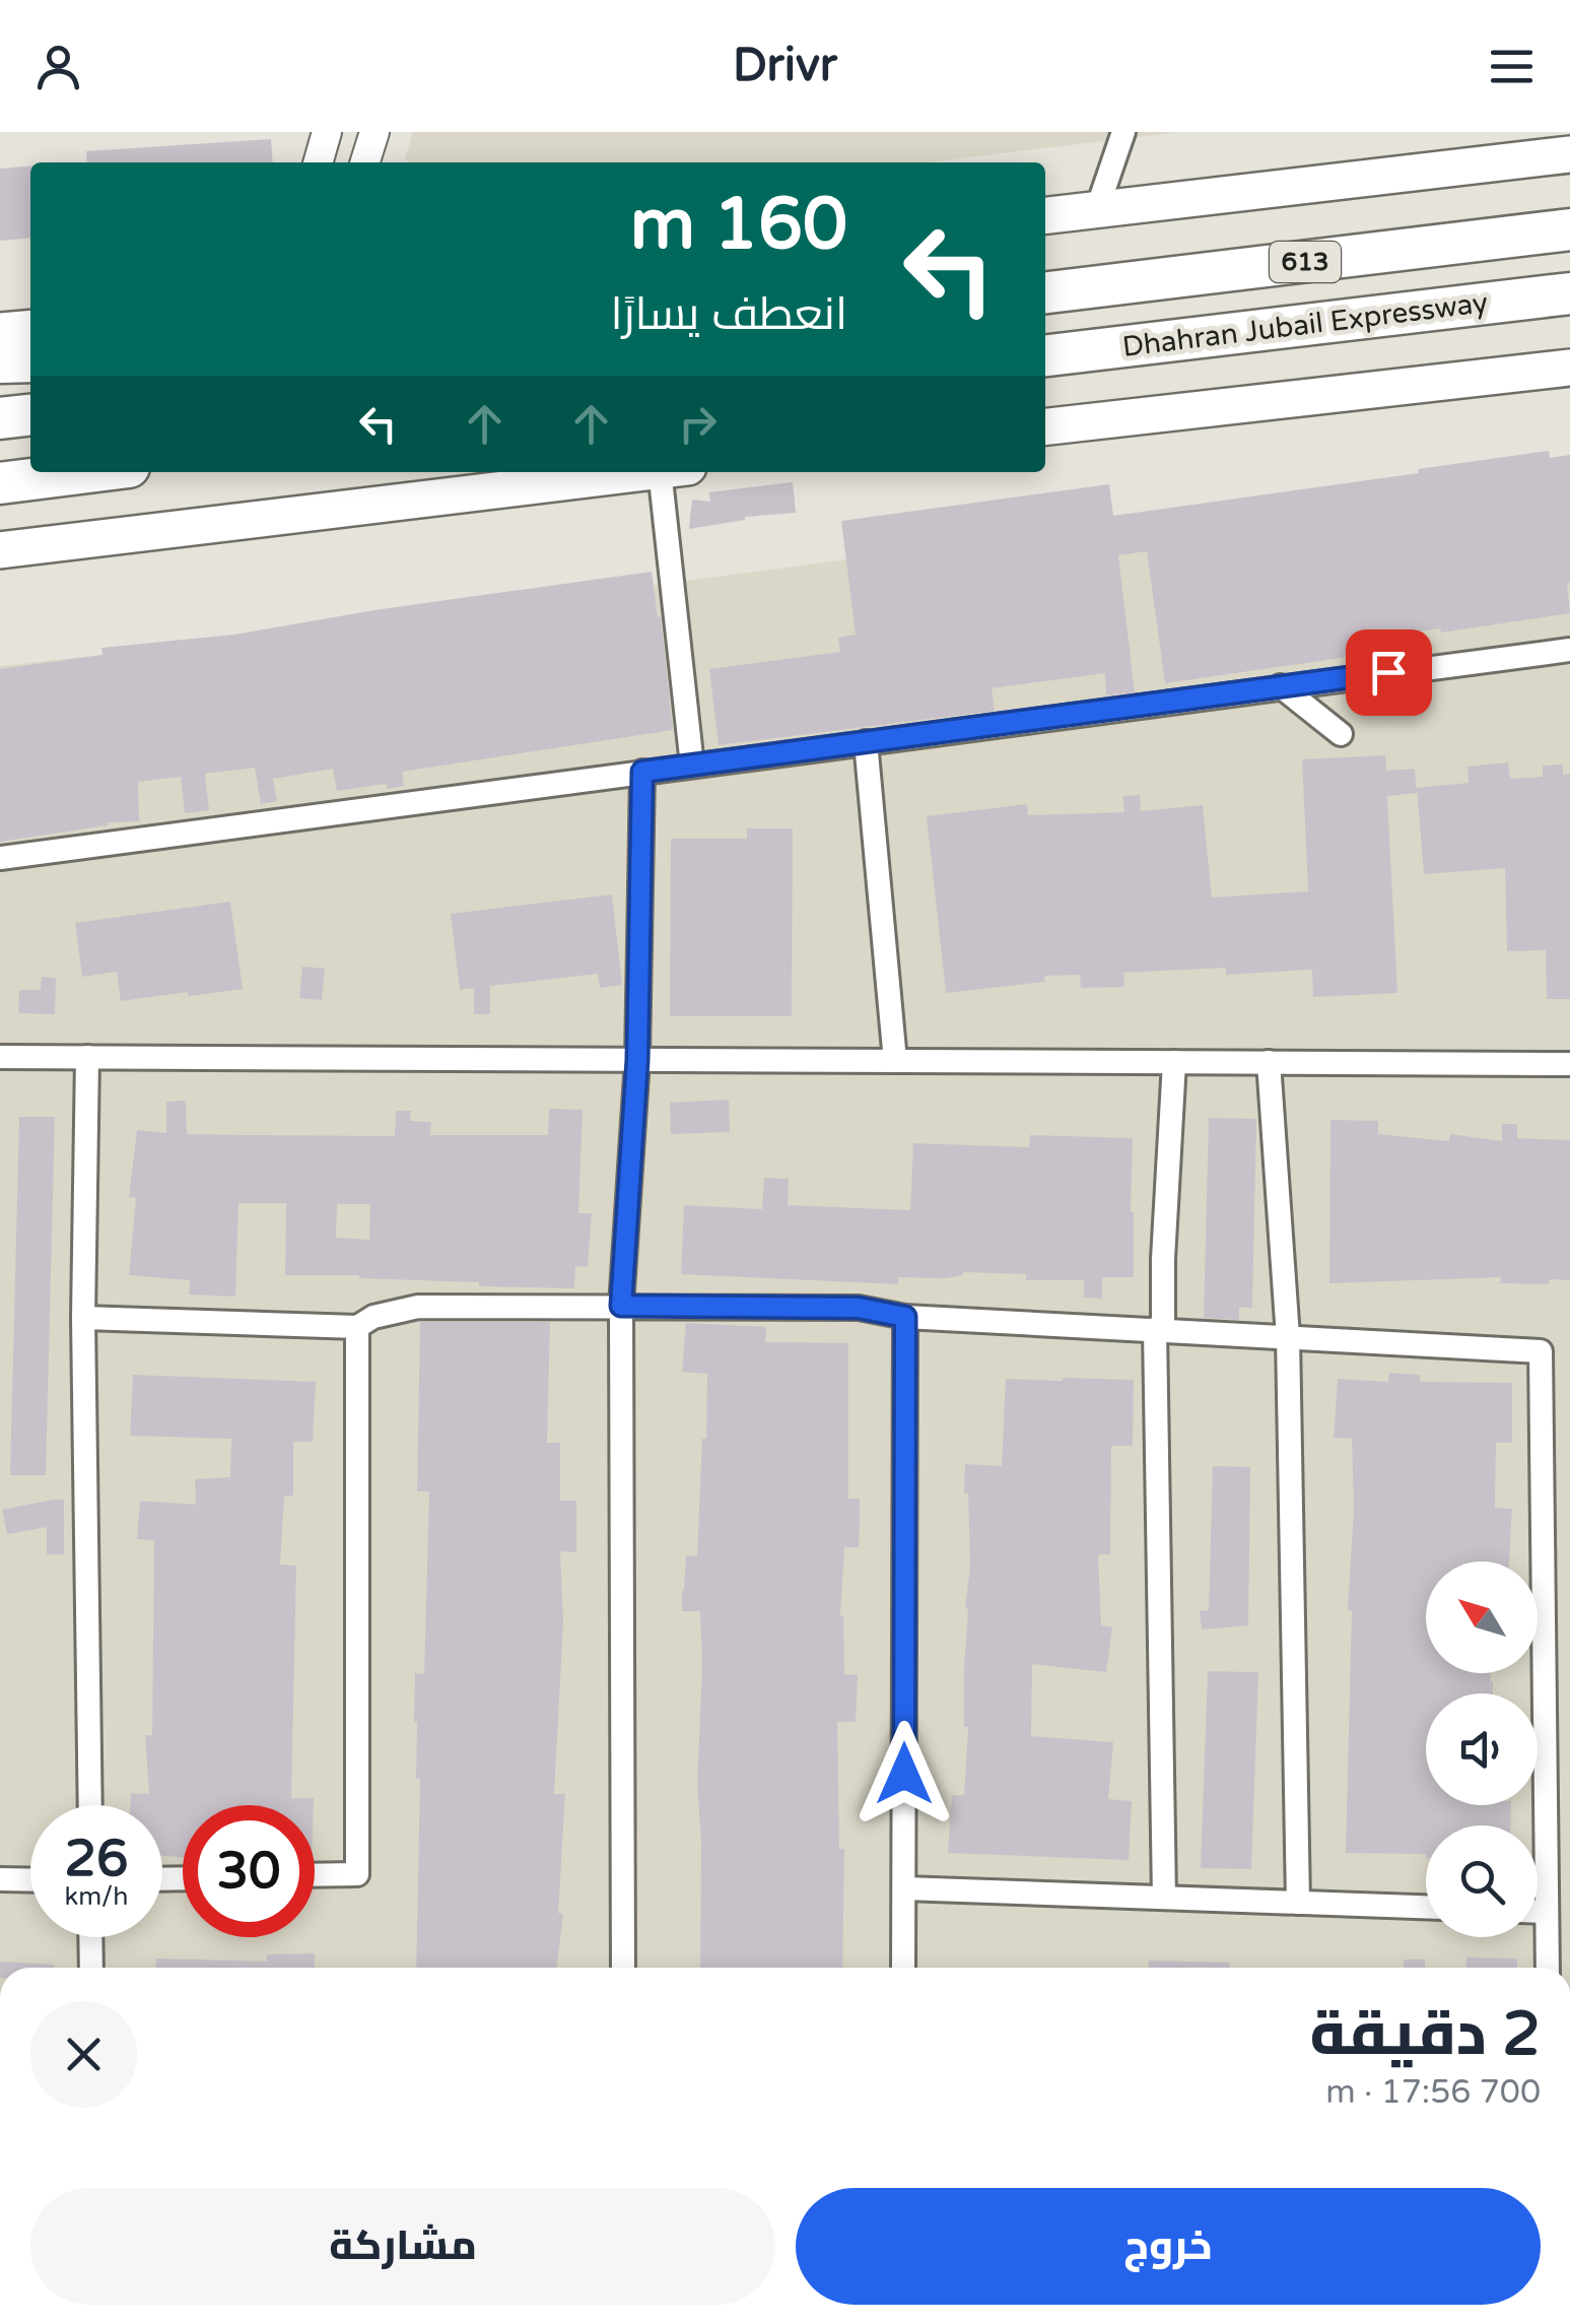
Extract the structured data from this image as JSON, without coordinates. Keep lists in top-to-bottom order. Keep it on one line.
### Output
{"streets":{"highway":["613","Dhahran Jubail Expressway"]},"north":"top left","page":{"header":"Drivr","turn":["160 m","انعطف يسارًا"],"speed":"26 km/h","limit":"30","heading":["2 دقيقة","700 m · 17:56"],"buttons":["خروج","مشاركة"]}}
